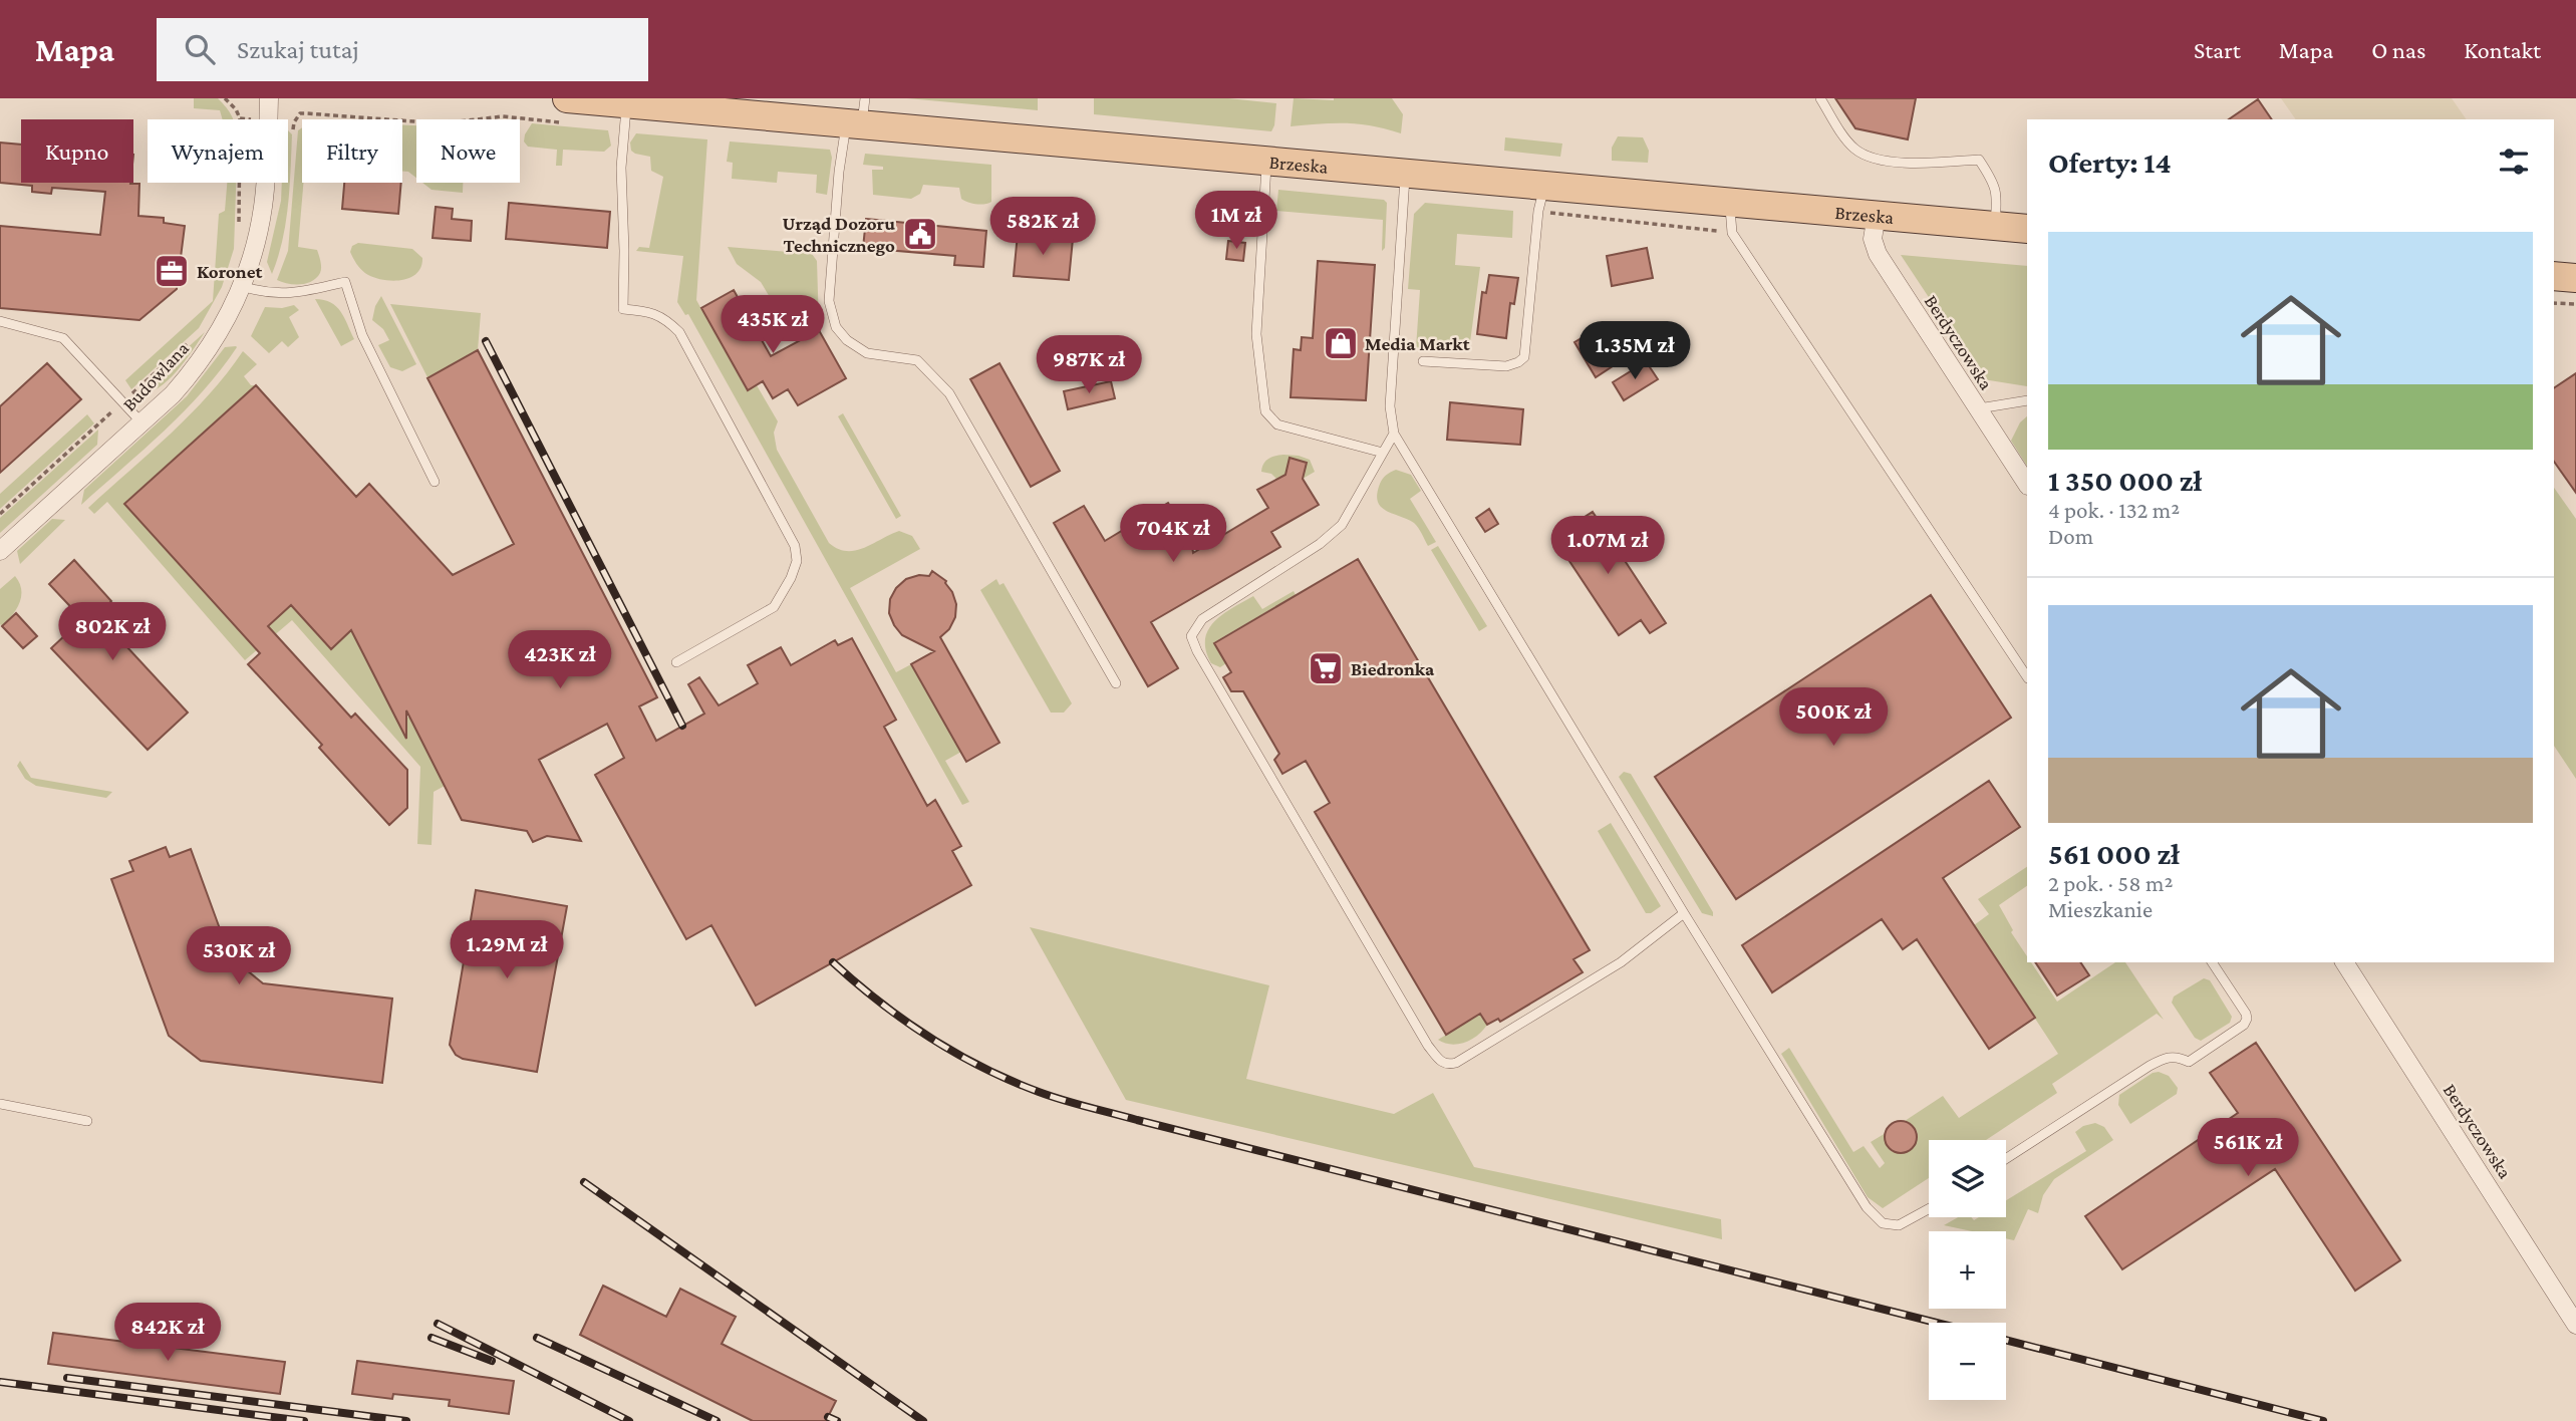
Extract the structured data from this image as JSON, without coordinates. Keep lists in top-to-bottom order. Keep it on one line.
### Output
{"streets":{"main road":["Brzeska"],"street":["Berdyczowska","Budowlana"]},"crossings":[["Brzeska","Berdyczowska"]],"places":{"public building":["Urząd Dozoru Technicznego"],"office":["Koronet"],"shop":["Media Markt"],"supermarket":["Biedronka"]},"page":{"header":"Mapa","search":"Szukaj tutaj","nav":["Start","Mapa","O nas","Kontakt"],"chip":["Kupno","Wynajem","Filtry","Nowe"],"heading":"Oferty: 14","price":["1M zł","582K zł","435K zł","1.35M zł","987K zł","704K zł","1.07M zł","802K zł","423K zł","500K zł","1.29M zł","530K zł","561K zł","842K zł"],"list":[{"name":"1 350 000 zł","note":"4 pok. · 132 m² · Dom"},{"name":"561 000 zł","note":"2 pok. · 58 m² · Mieszkanie"}],"map_buttons":["+","−"]}}
